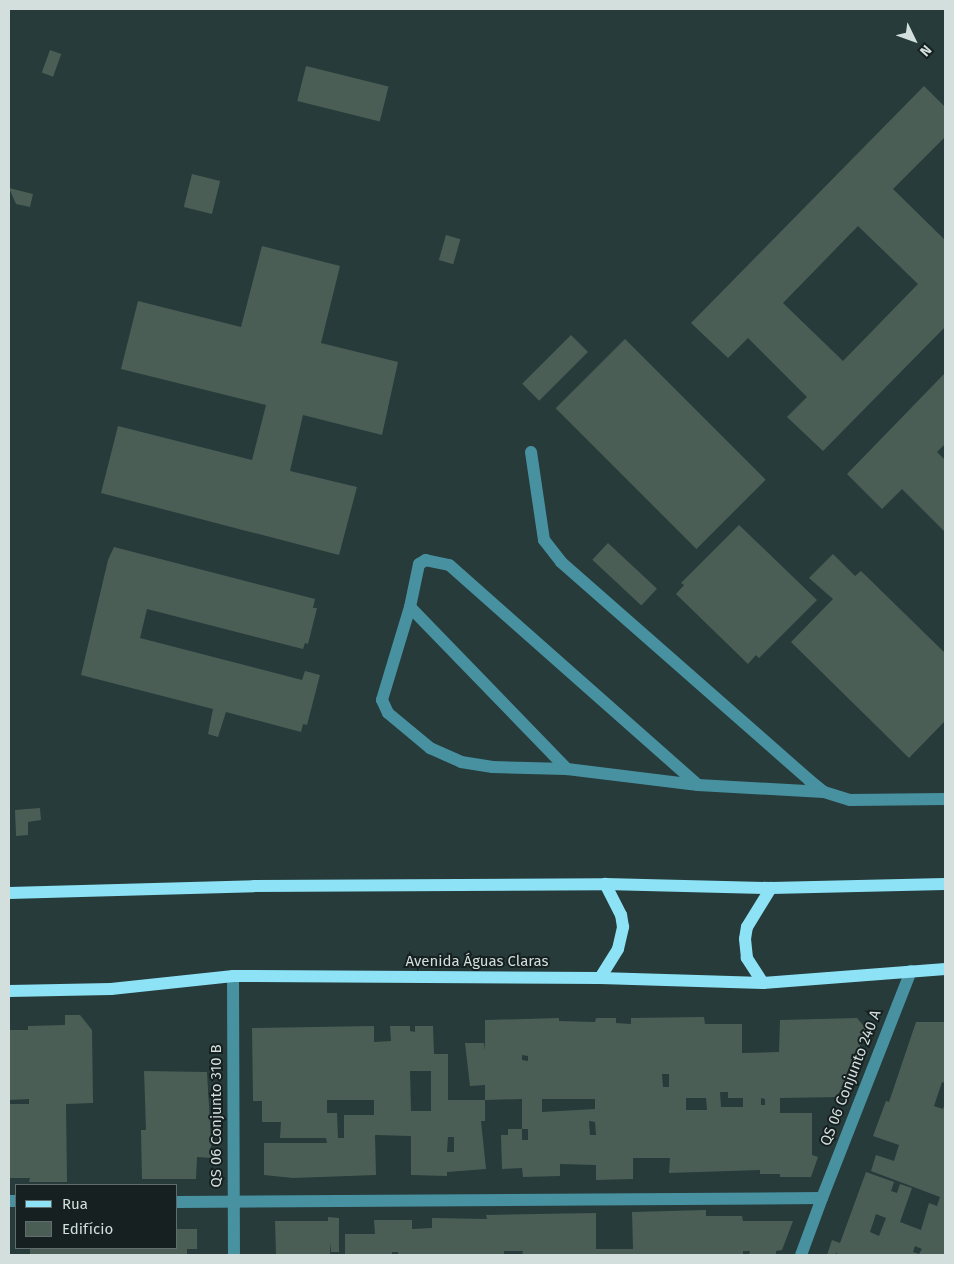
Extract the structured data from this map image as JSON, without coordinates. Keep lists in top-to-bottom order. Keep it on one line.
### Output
{"streets":{"main road":["Avenida Águas Claras"],"street":["QS 06 Conjunto 240 A","QS 06 Conjunto 310 B"]},"crossings":[["Avenida Águas Claras","QS 06 Conjunto 240 A"],["Avenida Águas Claras","QS 06 Conjunto 310 B"]],"legend":["Rua","Edifício"],"north":"bottom right"}
